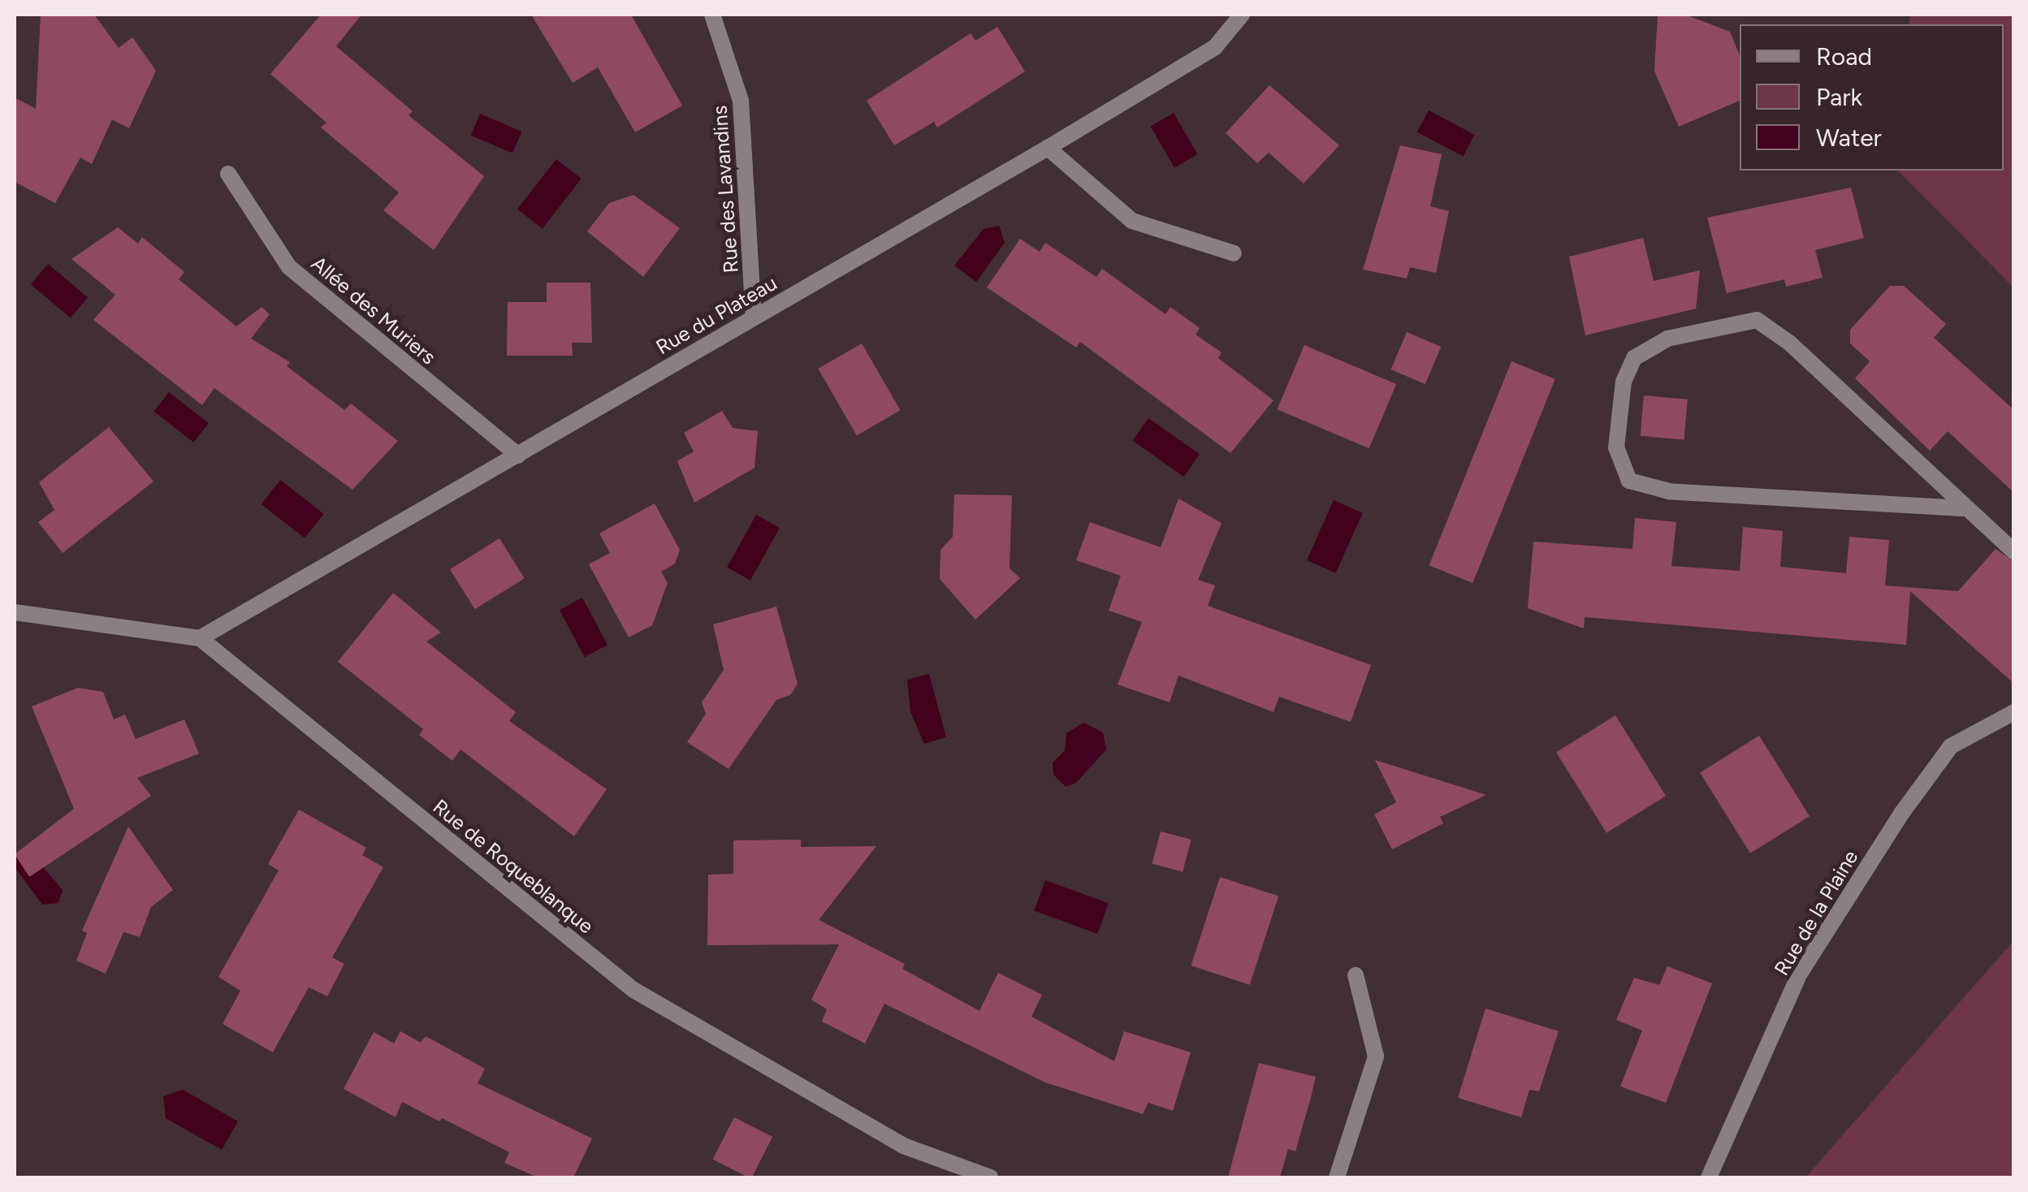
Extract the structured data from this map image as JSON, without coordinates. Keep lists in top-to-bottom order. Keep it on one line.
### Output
{"streets":{"street":["Rue des Lavandins","Allée des Muriers","Rue du Plateau","Rue de Roqueblanque","Rue de la Plaine"]},"crossings":[["Rue des Lavandins","Rue du Plateau"],["Allée des Muriers","Rue du Plateau"],["Rue du Plateau","Rue de Roqueblanque"]],"legend":["Road","Park","Water"]}
